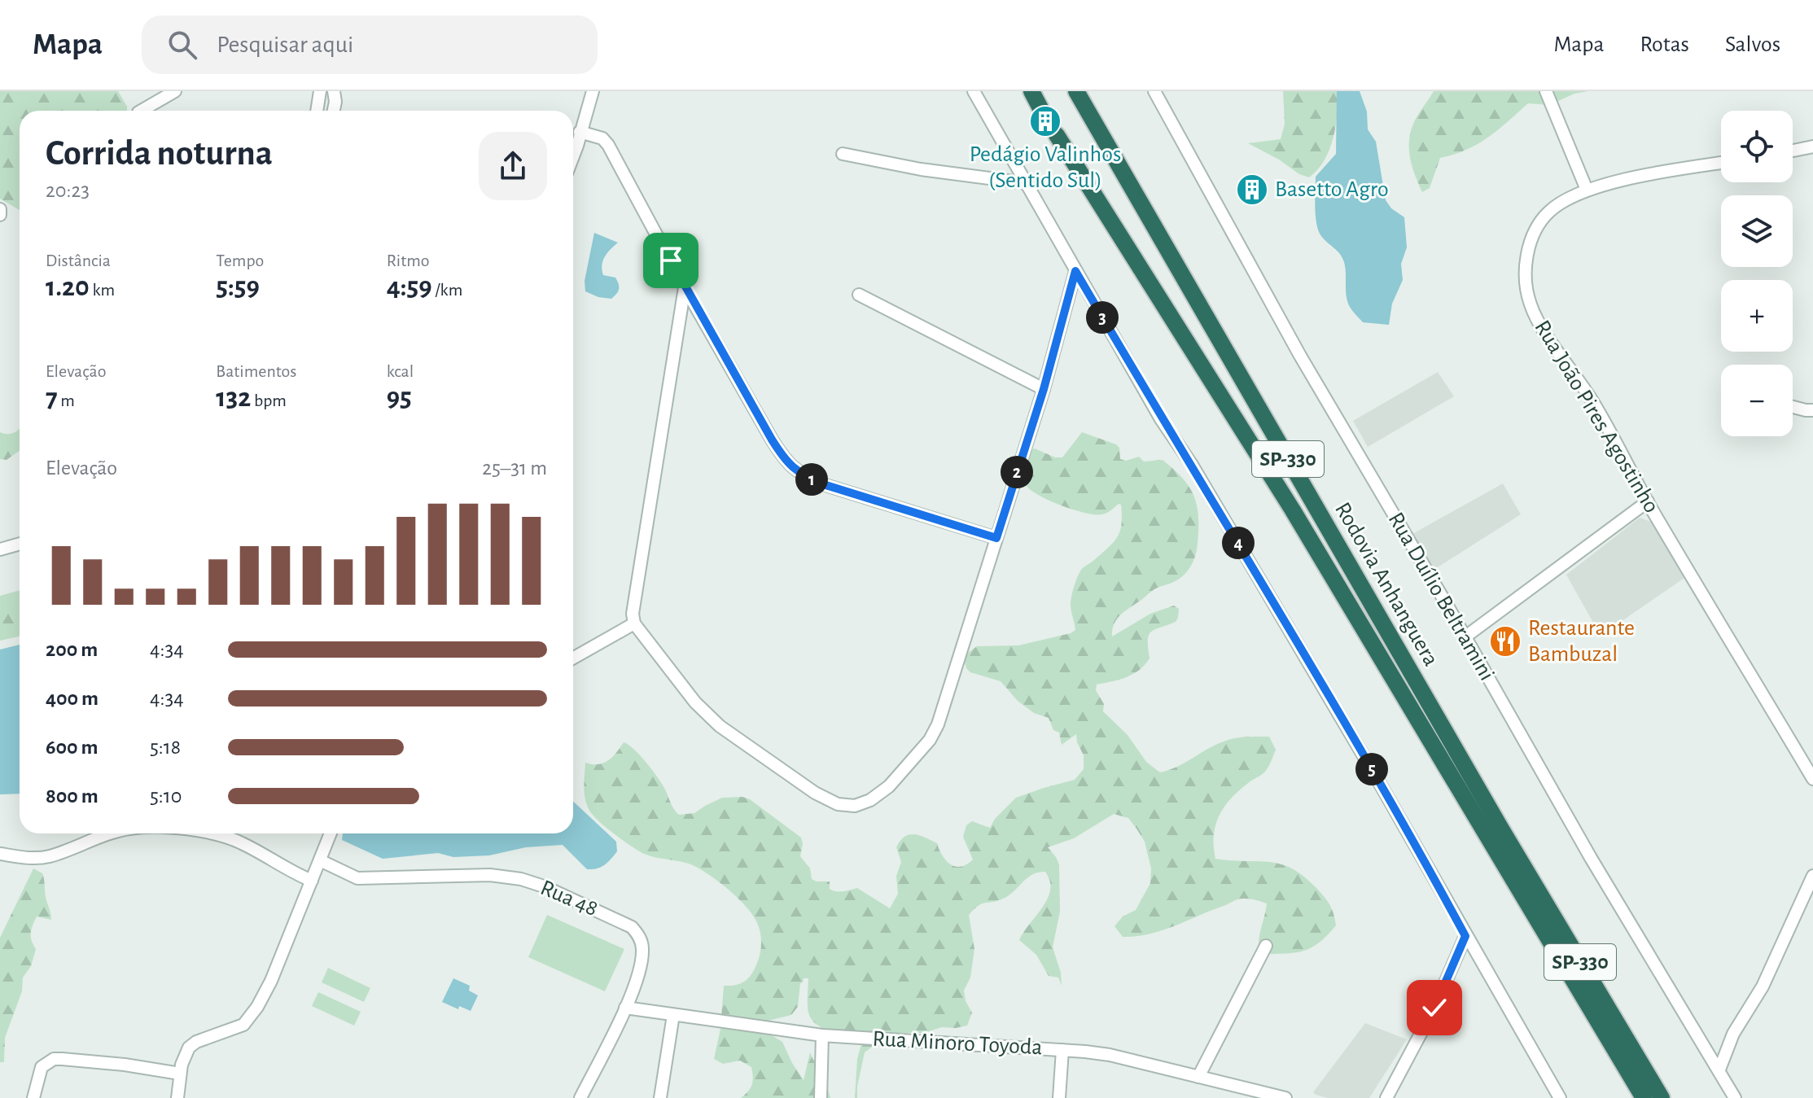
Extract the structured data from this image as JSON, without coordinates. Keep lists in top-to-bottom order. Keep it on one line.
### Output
{"streets":{"highway":["SP-330","Rodovia Anhanguera"],"street":["Rua João Pires Agostinho","Rua Duílio Beltramini","Rua 48","Rua Minoro Toyoda"]},"crossings":[["Rua 48","Rua Minoro Toyoda"]],"places":{"building":["Pedágio Valinhos (Sentido Sul)","Basetto Agro"],"restaurant":["Restaurante Bambuzal"]},"page":{"header":"Mapa","search":"Pesquisar aqui","nav":["Mapa","Rotas","Salvos"],"map_buttons":["+","−"],"heading":["Corrida noturna","20:23"],"stats":[["Distância","1.20 km"],["Tempo","5:59"],["Ritmo","4:59 /km"],["Elevação","7 m"],["Batimentos","132 bpm"],["kcal","95"]],"pins":["3","2","1","4","5"],"chart":["Elevação","25–31 m"],"list":[{"name":"200 m","note":"4:34"},{"name":"400 m","note":"4:34"},{"name":"600 m","note":"5:18"},{"name":"800 m","note":"5:10"}]}}
